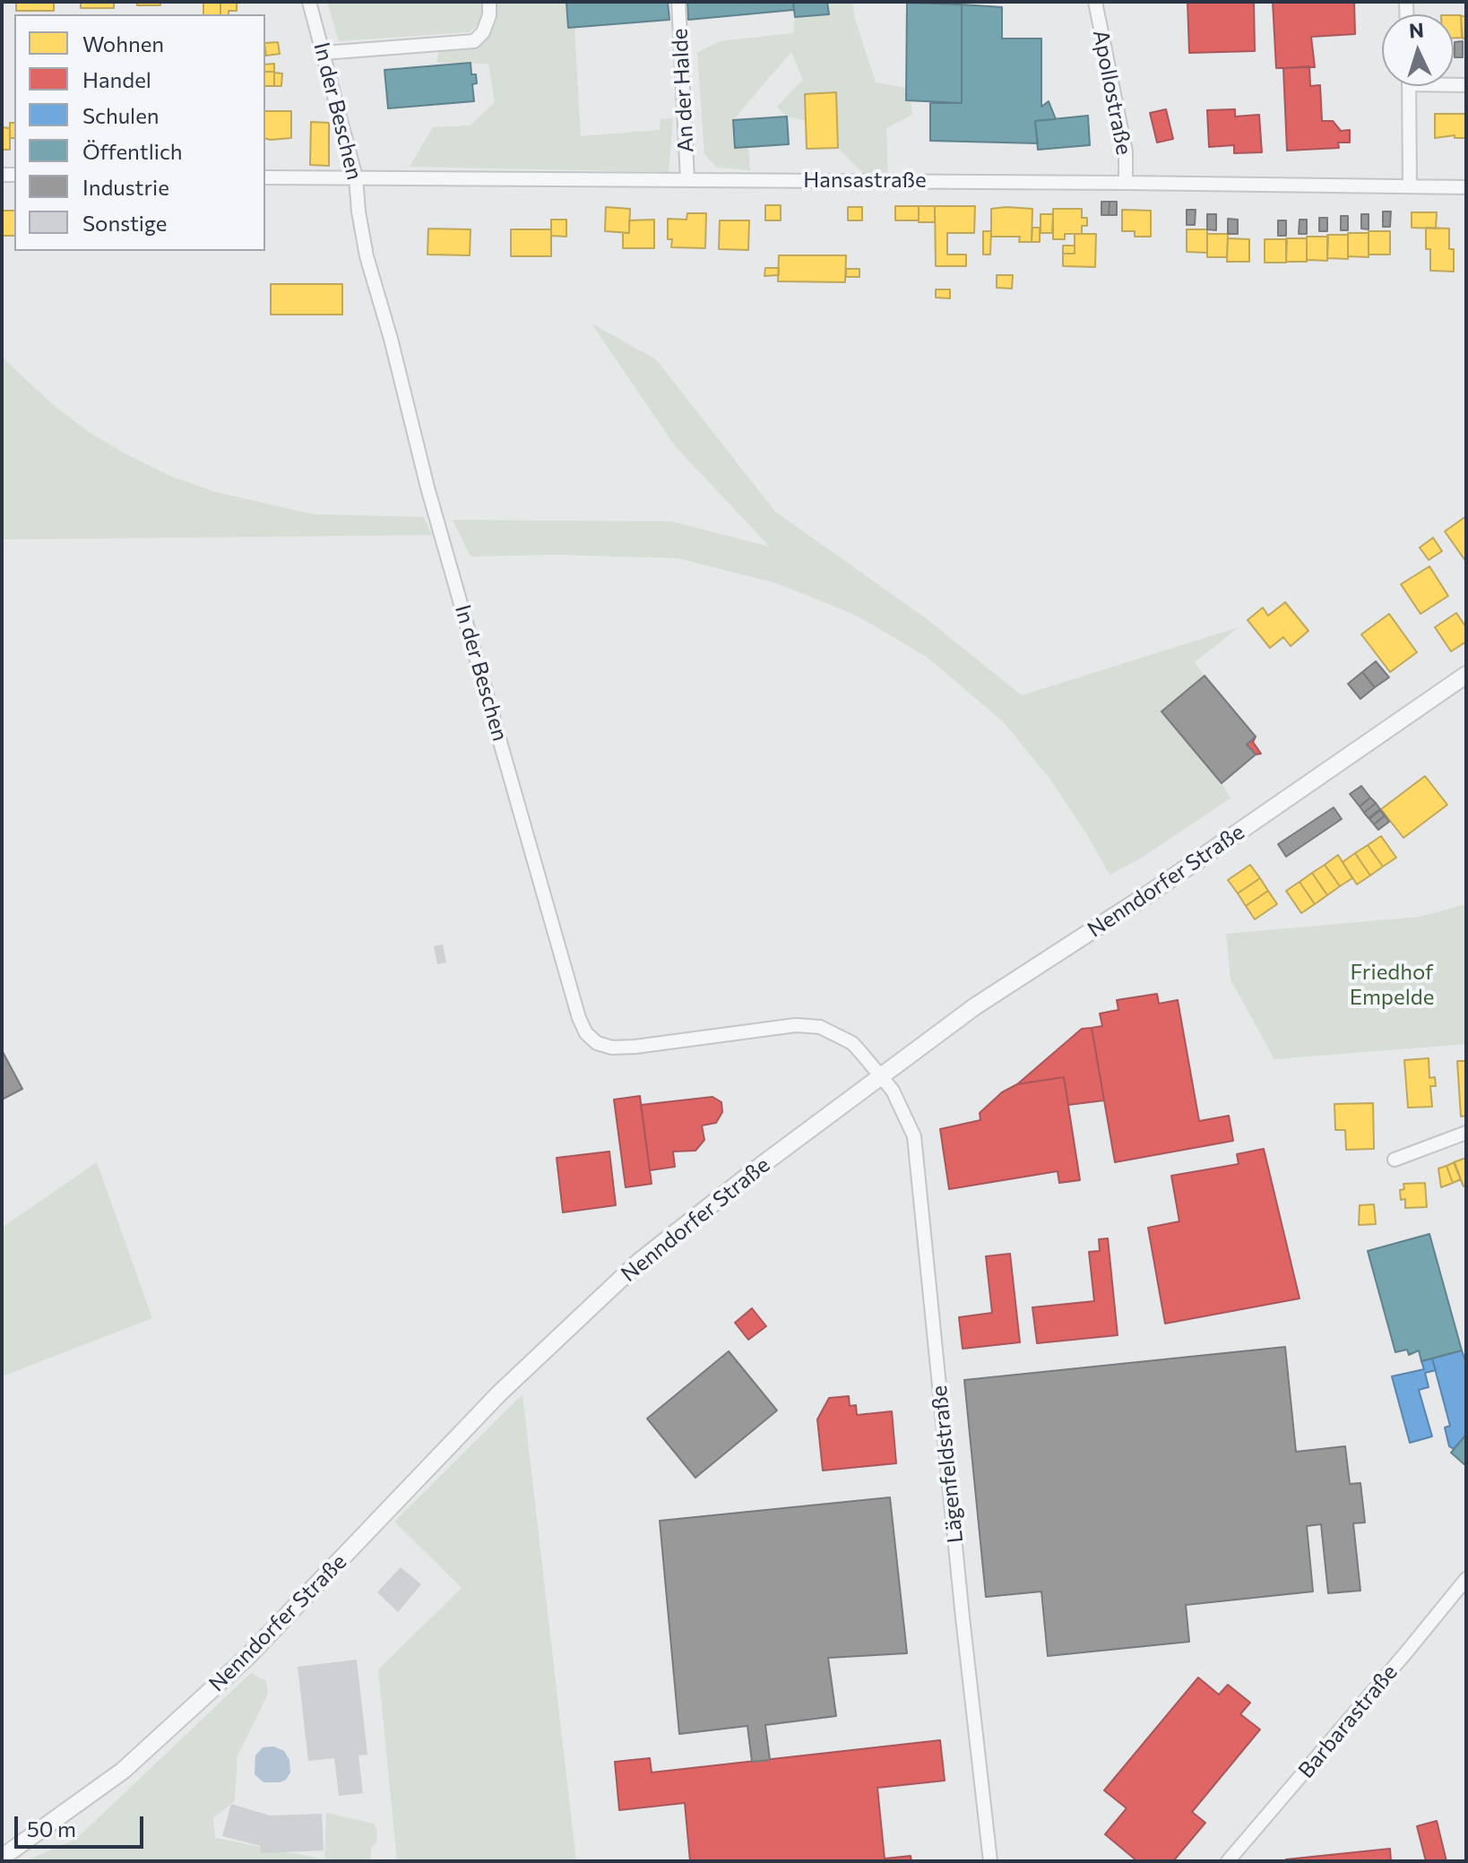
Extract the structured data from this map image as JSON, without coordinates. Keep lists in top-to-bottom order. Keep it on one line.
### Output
{"streets":{"street":["An der Halde","Apollostraße","In der Beschen","Hansastraße","Nenndorfer Straße","Lägenfeldstraße","Barbarastraße"]},"crossings":[["An der Halde","Hansastraße"],["Apollostraße","Hansastraße"],["In der Beschen","Hansastraße"],["In der Beschen","Nenndorfer Straße"],["In der Beschen","Lägenfeldstraße"],["Nenndorfer Straße","Lägenfeldstraße"]],"parks":["Friedhof Empelde"],"legend":["Wohnen","Handel","Schulen","Öffentlich","Industrie","Sonstige"],"scale_bar":"50 m","north":"top"}
